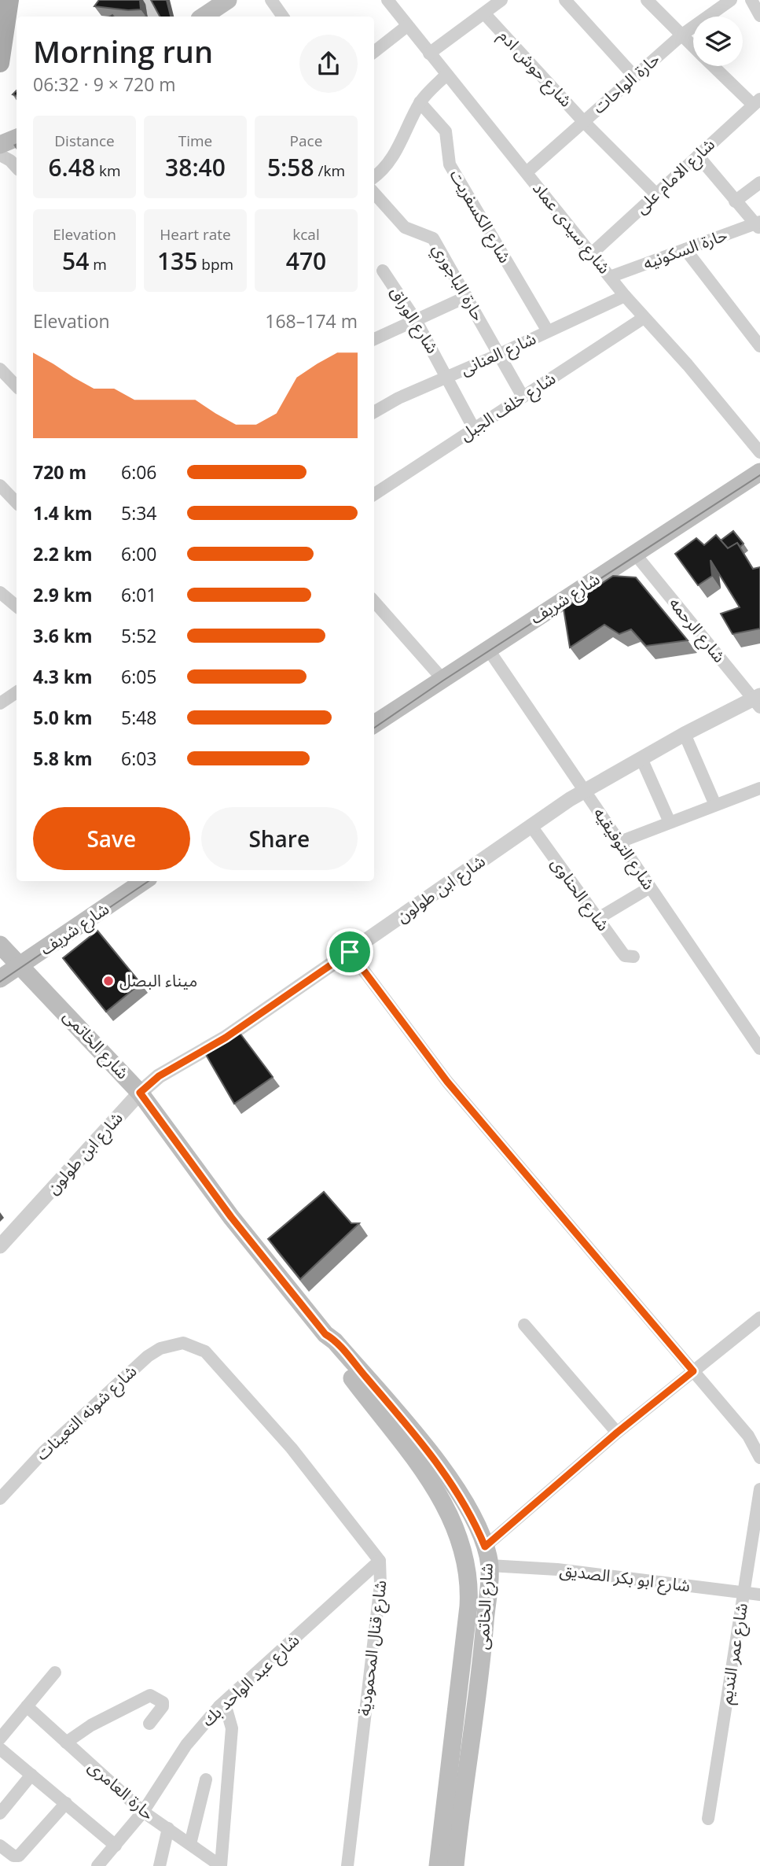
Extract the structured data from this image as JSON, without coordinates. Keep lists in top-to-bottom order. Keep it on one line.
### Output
{"streets":{"main road":["شارع شريف","شارع الخاتمى"],"street":["شارع حوش ادم","حارة الواحات","شارع الامام على","شارع الكسفريت","شارع سيدى عماد","حارة السكونيه","حارة الباجوري","شارع الوراق","شارع العنانى","شارع خلف الجبل","شارع الرحمه","شارع التوفيقيه","شارع ابن طولون","شارع الحناوى","شارع شونه التعينات","شارع ابو بكر الصديق","شارع قنال المحمودية","شارع عمر النديم","شارع عبد الواحد بك","حارة العامرى"]},"crossings":[["شارع حوش ادم","حارة الواحات"],["شارع حوش ادم","شارع الامام على"],["حارة الواحات","شارع سيدى عماد"],["شارع الامام على","شارع سيدى عماد"],["شارع الكسفريت","شارع العنانى"],["شارع سيدى عماد","حارة السكونيه"],["شارع سيدى عماد","شارع العنانى"],["شارع سيدى عماد","شارع خلف الجبل"],["حارة الباجوري","شارع العنانى"],["حارة الباجوري","شارع خلف الجبل"],["شارع الوراق","شارع العنانى"],["شارع الوراق","شارع خلف الجبل"],["شارع شريف","شارع الرحمه"],["شارع شريف","شارع التوفيقيه"],["شارع شريف","شارع الخاتمى"],["شارع الرحمه","شارع ابن طولون"],["شارع التوفيقيه","شارع ابن طولون"],["شارع ابن طولون","شارع الحناوى"],["شارع ابن طولون","شارع الخاتمى"],["شارع الخاتمى","شارع ابو بكر الصديق"],["شارع شونه التعينات","شارع قنال المحمودية"],["شارع ابو بكر الصديق","شارع عمر النديم"],["شارع قنال المحمودية","شارع عبد الواحد بك"],["شارع عبد الواحد بك","حارة العامرى"]],"places":["ميناء البصل"],"page":{"heading":["Morning run","06:32 · 9 × 720 m"],"stats":[["Distance","6.48 km"],["Time","38:40"],["Pace","5:58 /km"],["Elevation","54 m"],["Heart rate","135 bpm"],["kcal","470"]],"chart":["Elevation","168–174 m"],"list":[{"name":"720 m","note":"6:06"},{"name":"1.4 km","note":"5:34"},{"name":"2.2 km","note":"6:00"},{"name":"2.9 km","note":"6:01"},{"name":"3.6 km","note":"5:52"},{"name":"4.3 km","note":"6:05"},{"name":"5.0 km","note":"5:48"},{"name":"5.8 km","note":"6:03"}],"buttons":["Save","Share"]}}
